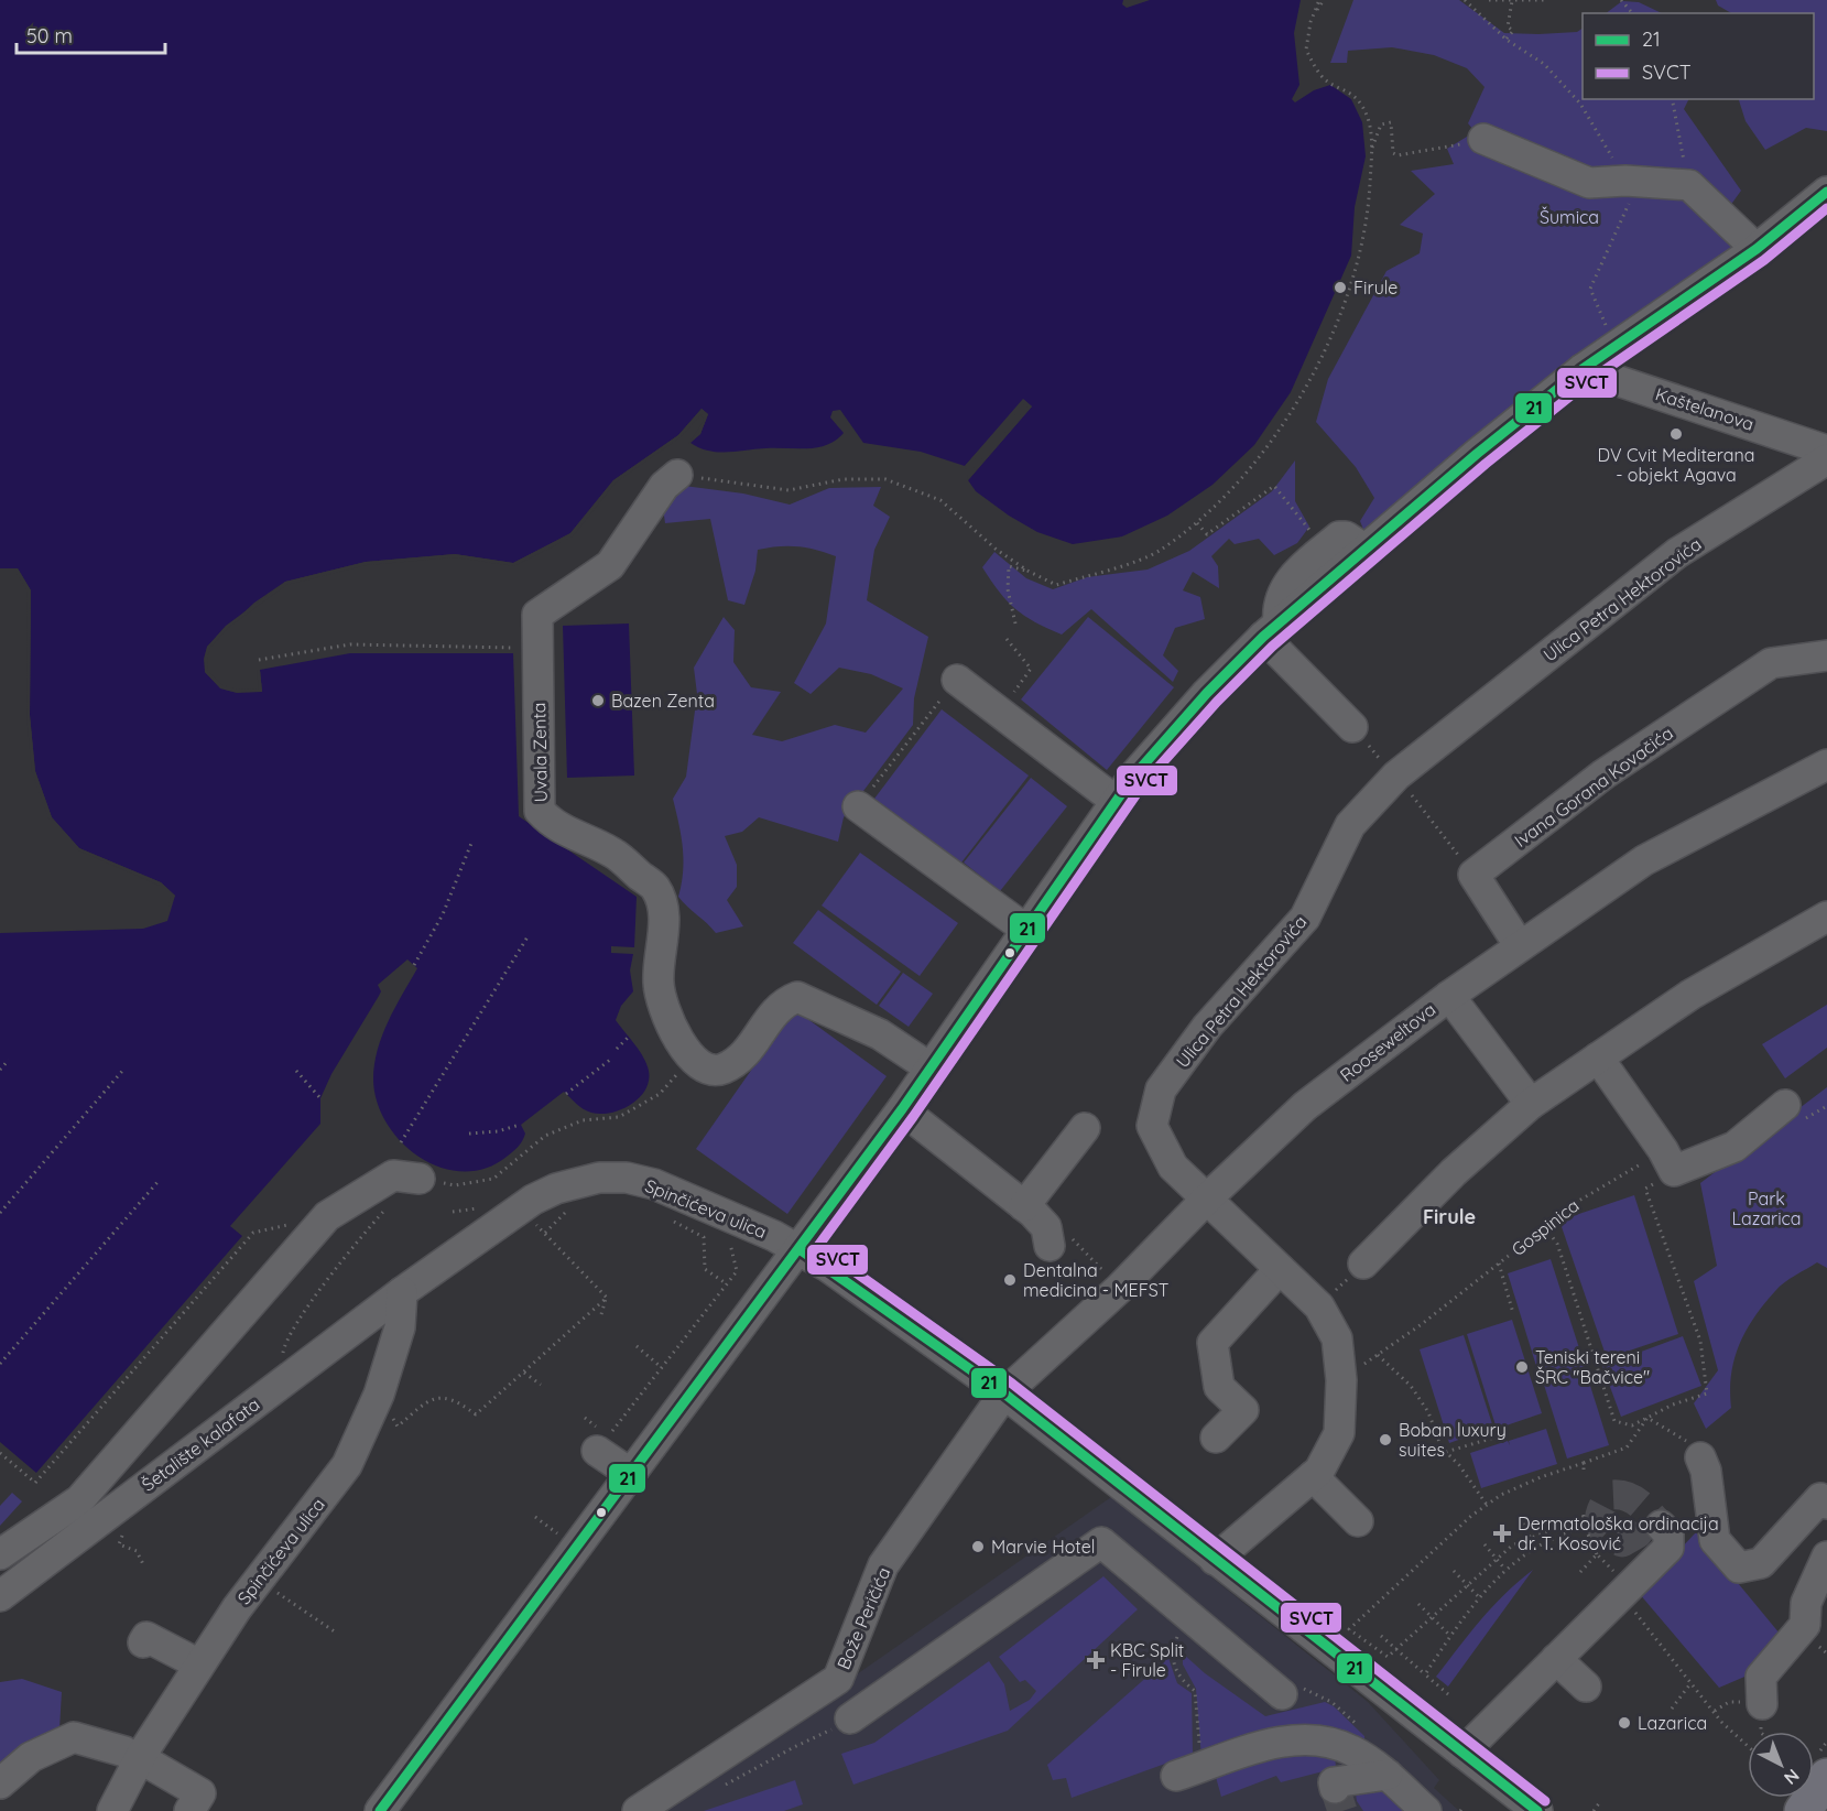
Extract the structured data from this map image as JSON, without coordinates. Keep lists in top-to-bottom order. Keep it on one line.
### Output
{"streets":{"street":["Kaštelanova","Ulica Petra Hektorovića","Uvala Zenta","Ivana Gorana Kovačića","Rooseweltova","Spinčićeva ulica","Šetalište kalafata","Bože Peričića"],"path":["Gospinica"]},"crossings":[["Ulica Petra Hektorovića","Rooseweltova"],["Ulica Petra Hektorovića","Spinčićeva ulica"],["Ulica Petra Hektorovića","Gospinica"],["Rooseweltova","Spinčićeva ulica"],["Rooseweltova","Bože Peričića"],["Spinčićeva ulica","Šetalište kalafata"],["Spinčićeva ulica","Bože Peričića"]],"districts":["Firule"],"parks":["Šumica","Park Lazarica"],"places":{"other":["Firule","DV Cvit Mediterana - objekt Agava","Bazen Zenta","Dentalna medicina - MEFST","Teniski tereni ŠRC \"Bačvice\"","Boban luxury suites","Marvie Hotel","Lazarica"],"health":["Dermatološka ordinacija dr. T. Kosović","KBC Split - Firule"]},"lines":["transit line 21","transit line SVCT"],"legend":["21","SVCT"],"scale_bar":"50 m","north":"bottom right"}
